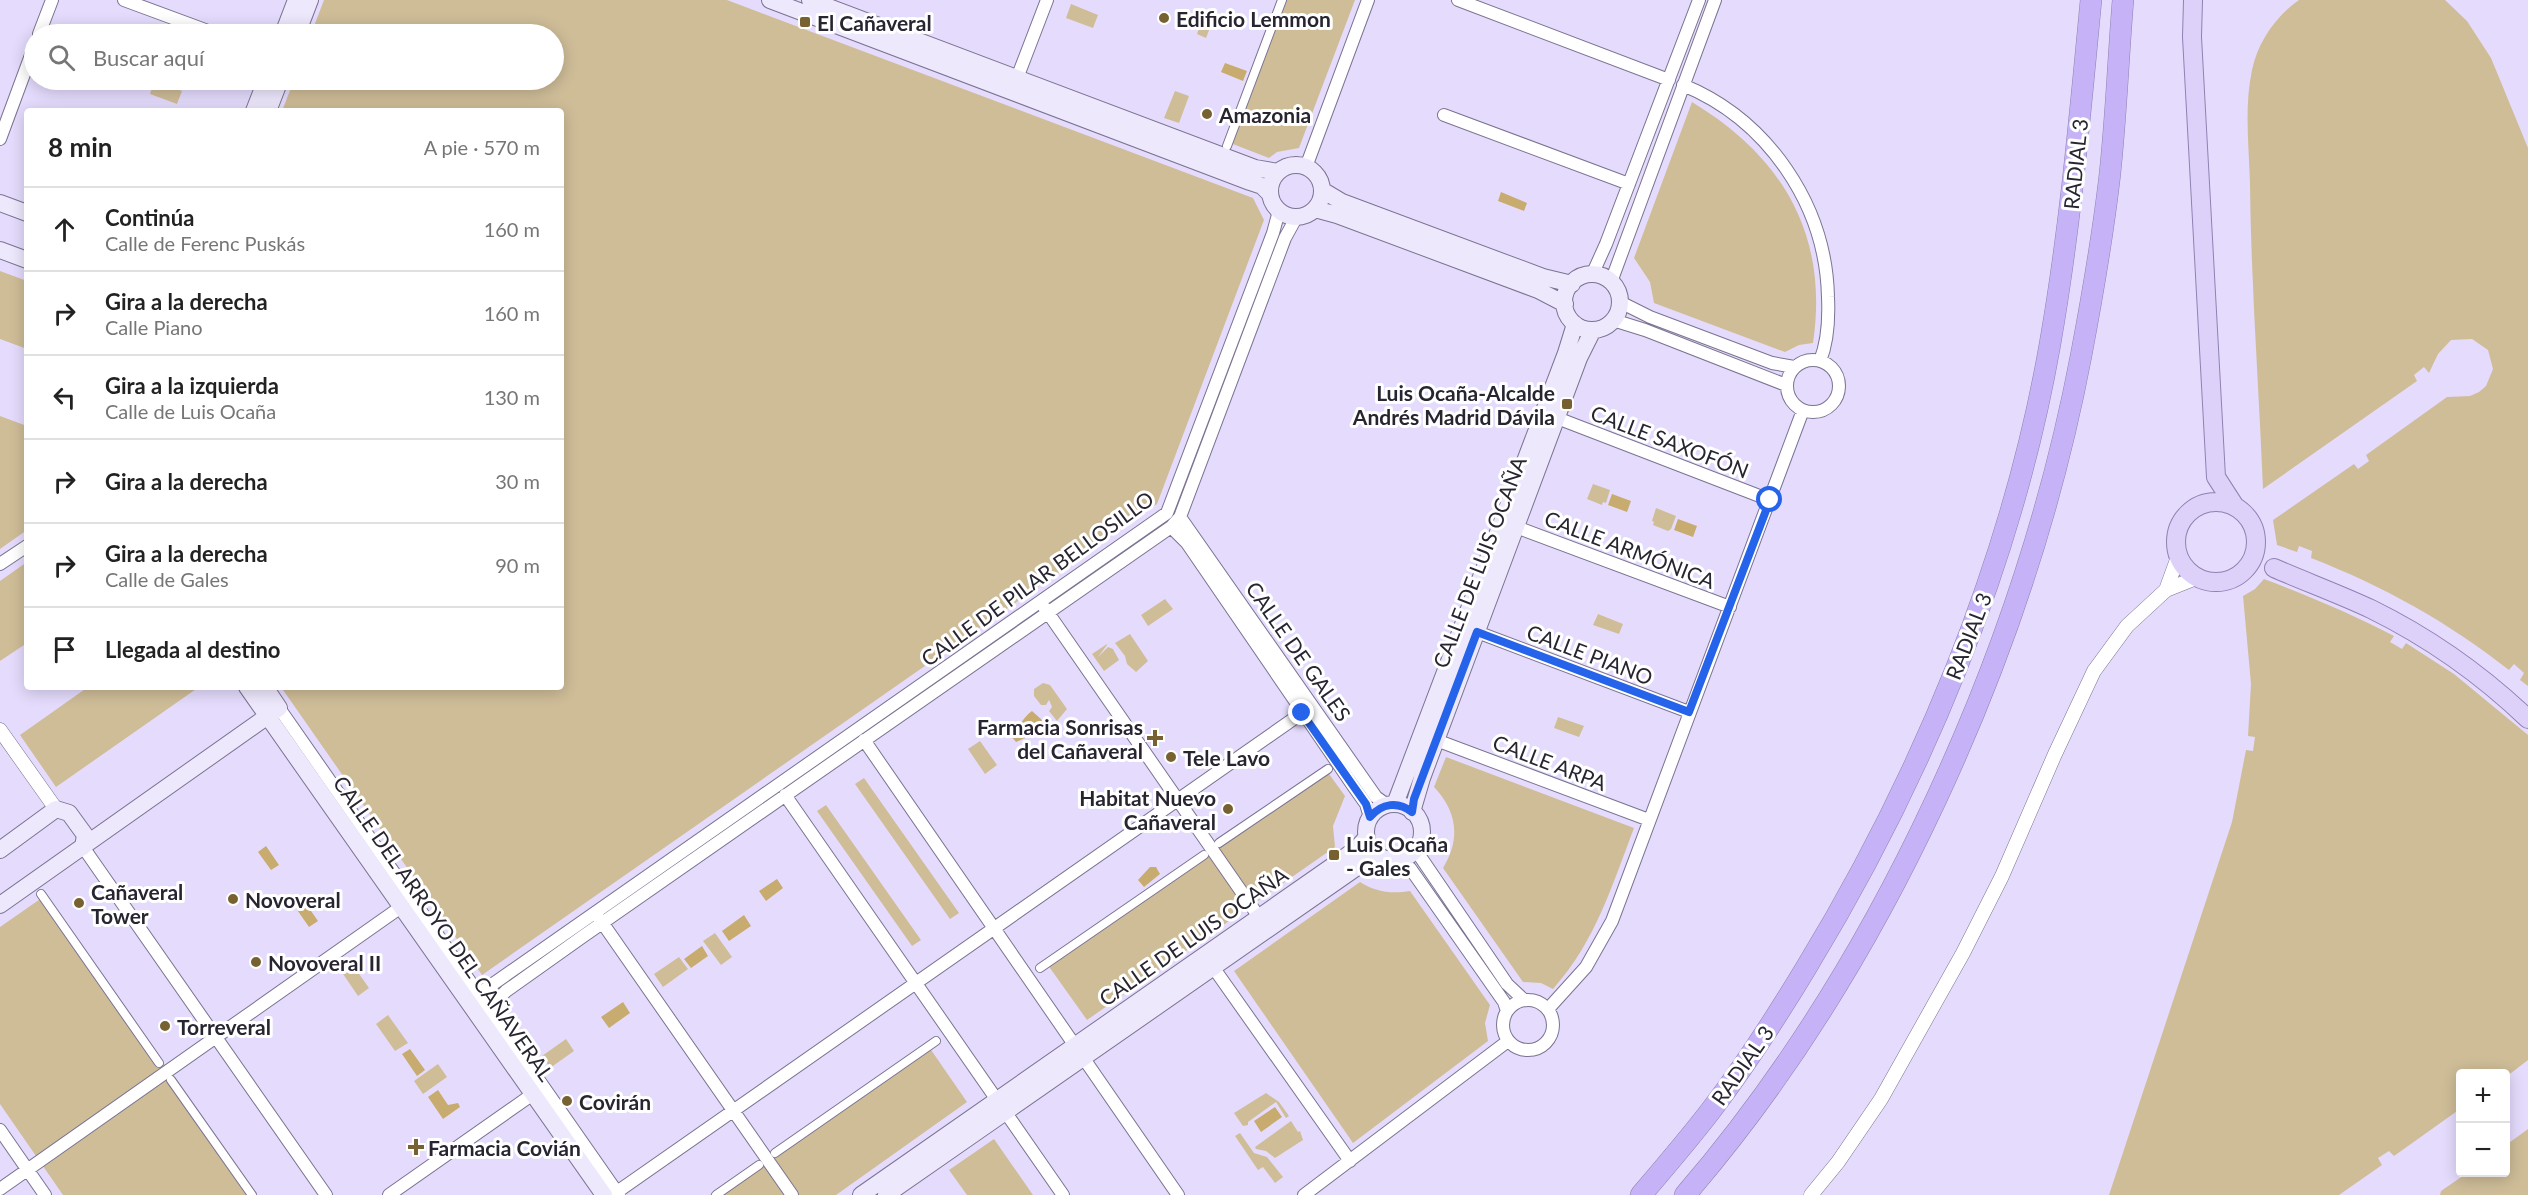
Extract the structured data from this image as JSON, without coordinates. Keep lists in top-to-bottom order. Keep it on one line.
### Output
{"streets":{"highway":["RADIAL 3"],"main road":["CALLE DE LUIS OCAÑA","CALLE DEL ARROYO DEL CAÑAVERAL"],"street":["CALLE SAXOFÓN","CALLE ARMÓNICA","CALLE DE PILAR BELLOSILLO","CALLE DE GALES","CALLE PIANO","CALLE ARPA"]},"crossings":[["CALLE SAXOFÓN","CALLE DE LUIS OCAÑA"],["CALLE ARMÓNICA","CALLE DE LUIS OCAÑA"],["CALLE DE LUIS OCAÑA","CALLE DE GALES"],["CALLE DE LUIS OCAÑA","CALLE PIANO"],["CALLE DE LUIS OCAÑA","CALLE ARPA"],["CALLE DE PILAR BELLOSILLO","CALLE DE GALES"]],"places":{"other":["Edificio Lemmon","Amazonia","Tele Lavo","Habitat Nuevo Cañaveral","Novoveral","Cañaveral Tower","Novoveral II","Torreveral","Covirán"],"transit":["El Cañaveral","Luis Ocaña-Alcalde Andrés Madrid Dávila","Luis Ocaña - Gales"],"health":["Farmacia Sonrisas del Cañaveral","Farmacia Covián"]},"page":{"search":"Buscar aquí","heading":["8 min","A pie · 570 m"],"list":[["Continúa","Calle de Ferenc Puskás","160 m"],["Gira a la derecha","Calle Piano","160 m"],["Gira a la izquierda","Calle de Luis Ocaña","130 m"],["Gira a la derecha","30 m"],["Gira a la derecha","Calle de Gales","90 m"],"Llegada al destino"],"map_buttons":["+","−"]}}
